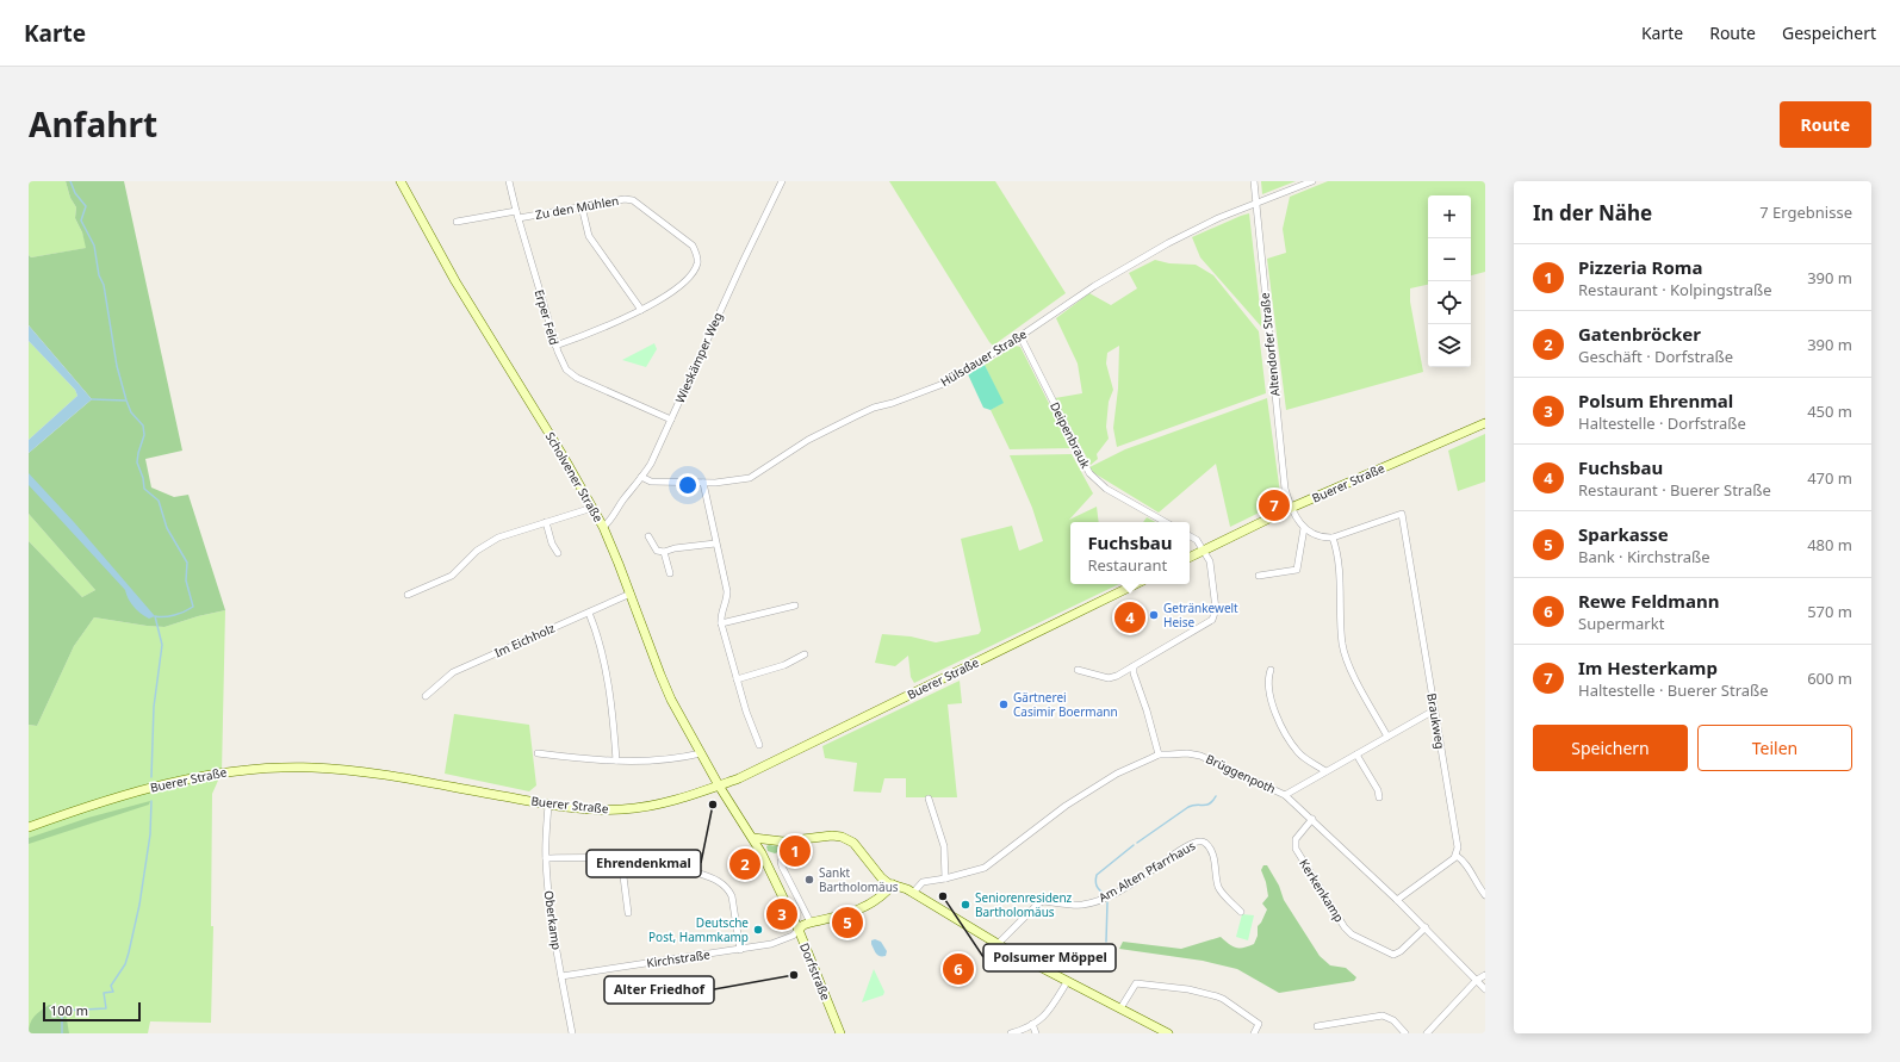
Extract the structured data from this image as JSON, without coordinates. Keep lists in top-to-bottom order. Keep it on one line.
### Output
{"streets":{"main road":["Scholvener Straße","Buerer Straße","Kirchstraße","Dorfstraße"],"street":["Zu den Mühlen","Erper Feld","Altendorfer Straße","Wieskämper Weg","Hülsdauer Straße","Deipenbrauk","Im Eichholz","Braukweg","Brüggenpoth","Am Alten Pfarrhaus","Kerkenkamp","Oberkamp"]},"crossings":[["Zu den Mühlen","Erper Feld"],["Erper Feld","Wieskämper Weg"],["Altendorfer Straße","Hülsdauer Straße"],["Altendorfer Straße","Buerer Straße"],["Wieskämper Weg","Hülsdauer Straße"],["Wieskämper Weg","Scholvener Straße"],["Hülsdauer Straße","Deipenbrauk"],["Scholvener Straße","Buerer Straße"],["Scholvener Straße","Im Eichholz"],["Scholvener Straße","Dorfstraße"],["Buerer Straße","Oberkamp"],["Buerer Straße","Dorfstraße"],["Brüggenpoth","Kerkenkamp"],["Oberkamp","Kirchstraße"],["Kirchstraße","Dorfstraße"]],"places":["Getränkewelt Heise","Gärtnerei Casimir Boermann","Ehrendenkmal","Sankt Bartholomäus","Polsumer Möppel","Seniorenresidenz Bartholomäus","Deutsche Post, Hammkamp","Alter Friedhof"],"scale_bar":"100 m","page":{"header":"Karte","nav":["Karte","Route","Gespeichert"],"title":"Anfahrt","buttons":["Route",["Speichern","Teilen"]],"heading":["In der Nähe","7 Ergebnisse"],"map_buttons":["+","−"],"list":[{"mark":"1","name":"Pizzeria Roma","note":"Restaurant · Kolpingstraße","value":"390 m"},{"mark":"2","name":"Gatenbröcker","note":"Geschäft · Dorfstraße","value":"390 m"},{"mark":"3","name":"Polsum Ehrenmal","note":"Haltestelle · Dorfstraße","value":"450 m"},{"mark":"4","name":"Fuchsbau","note":"Restaurant · Buerer Straße","value":"470 m"},{"mark":"5","name":"Sparkasse","note":"Bank · Kirchstraße","value":"480 m"},{"mark":"6","name":"Rewe Feldmann","note":"Supermarkt","value":"570 m"},{"mark":"7","name":"Im Hesterkamp","note":"Haltestelle · Buerer Straße","value":"600 m"}],"pins":["7","4","1","2","3","5","6"],"popup":["Fuchsbau","Restaurant"],"scale":"100 m"}}
